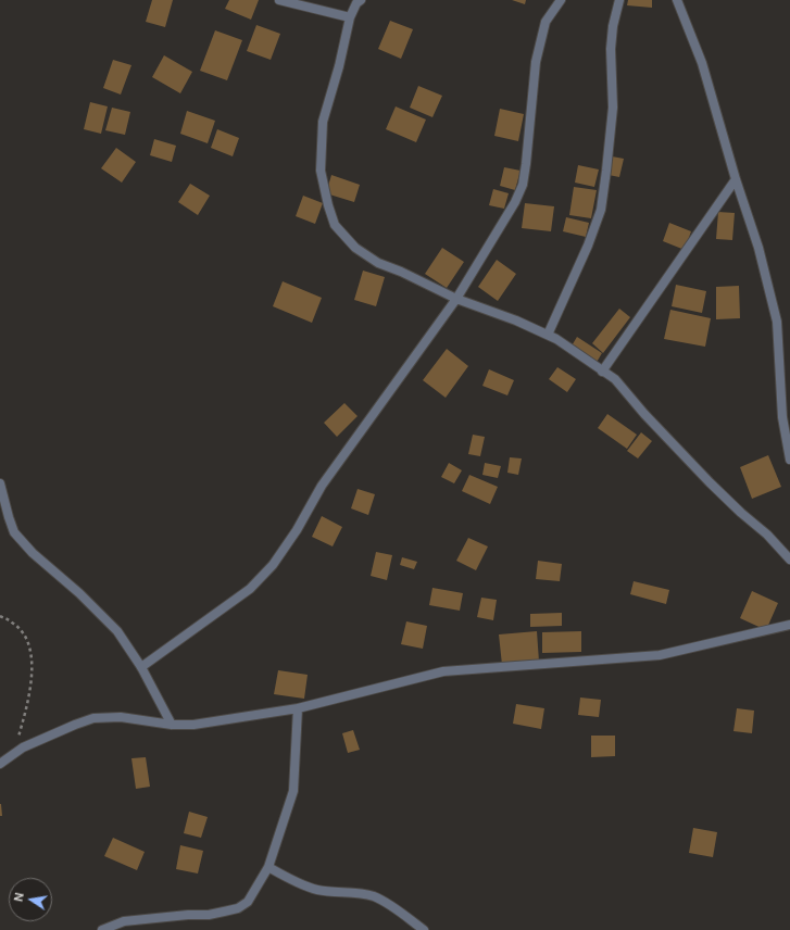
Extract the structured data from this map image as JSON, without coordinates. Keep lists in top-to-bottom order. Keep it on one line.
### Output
{"north":"left"}
